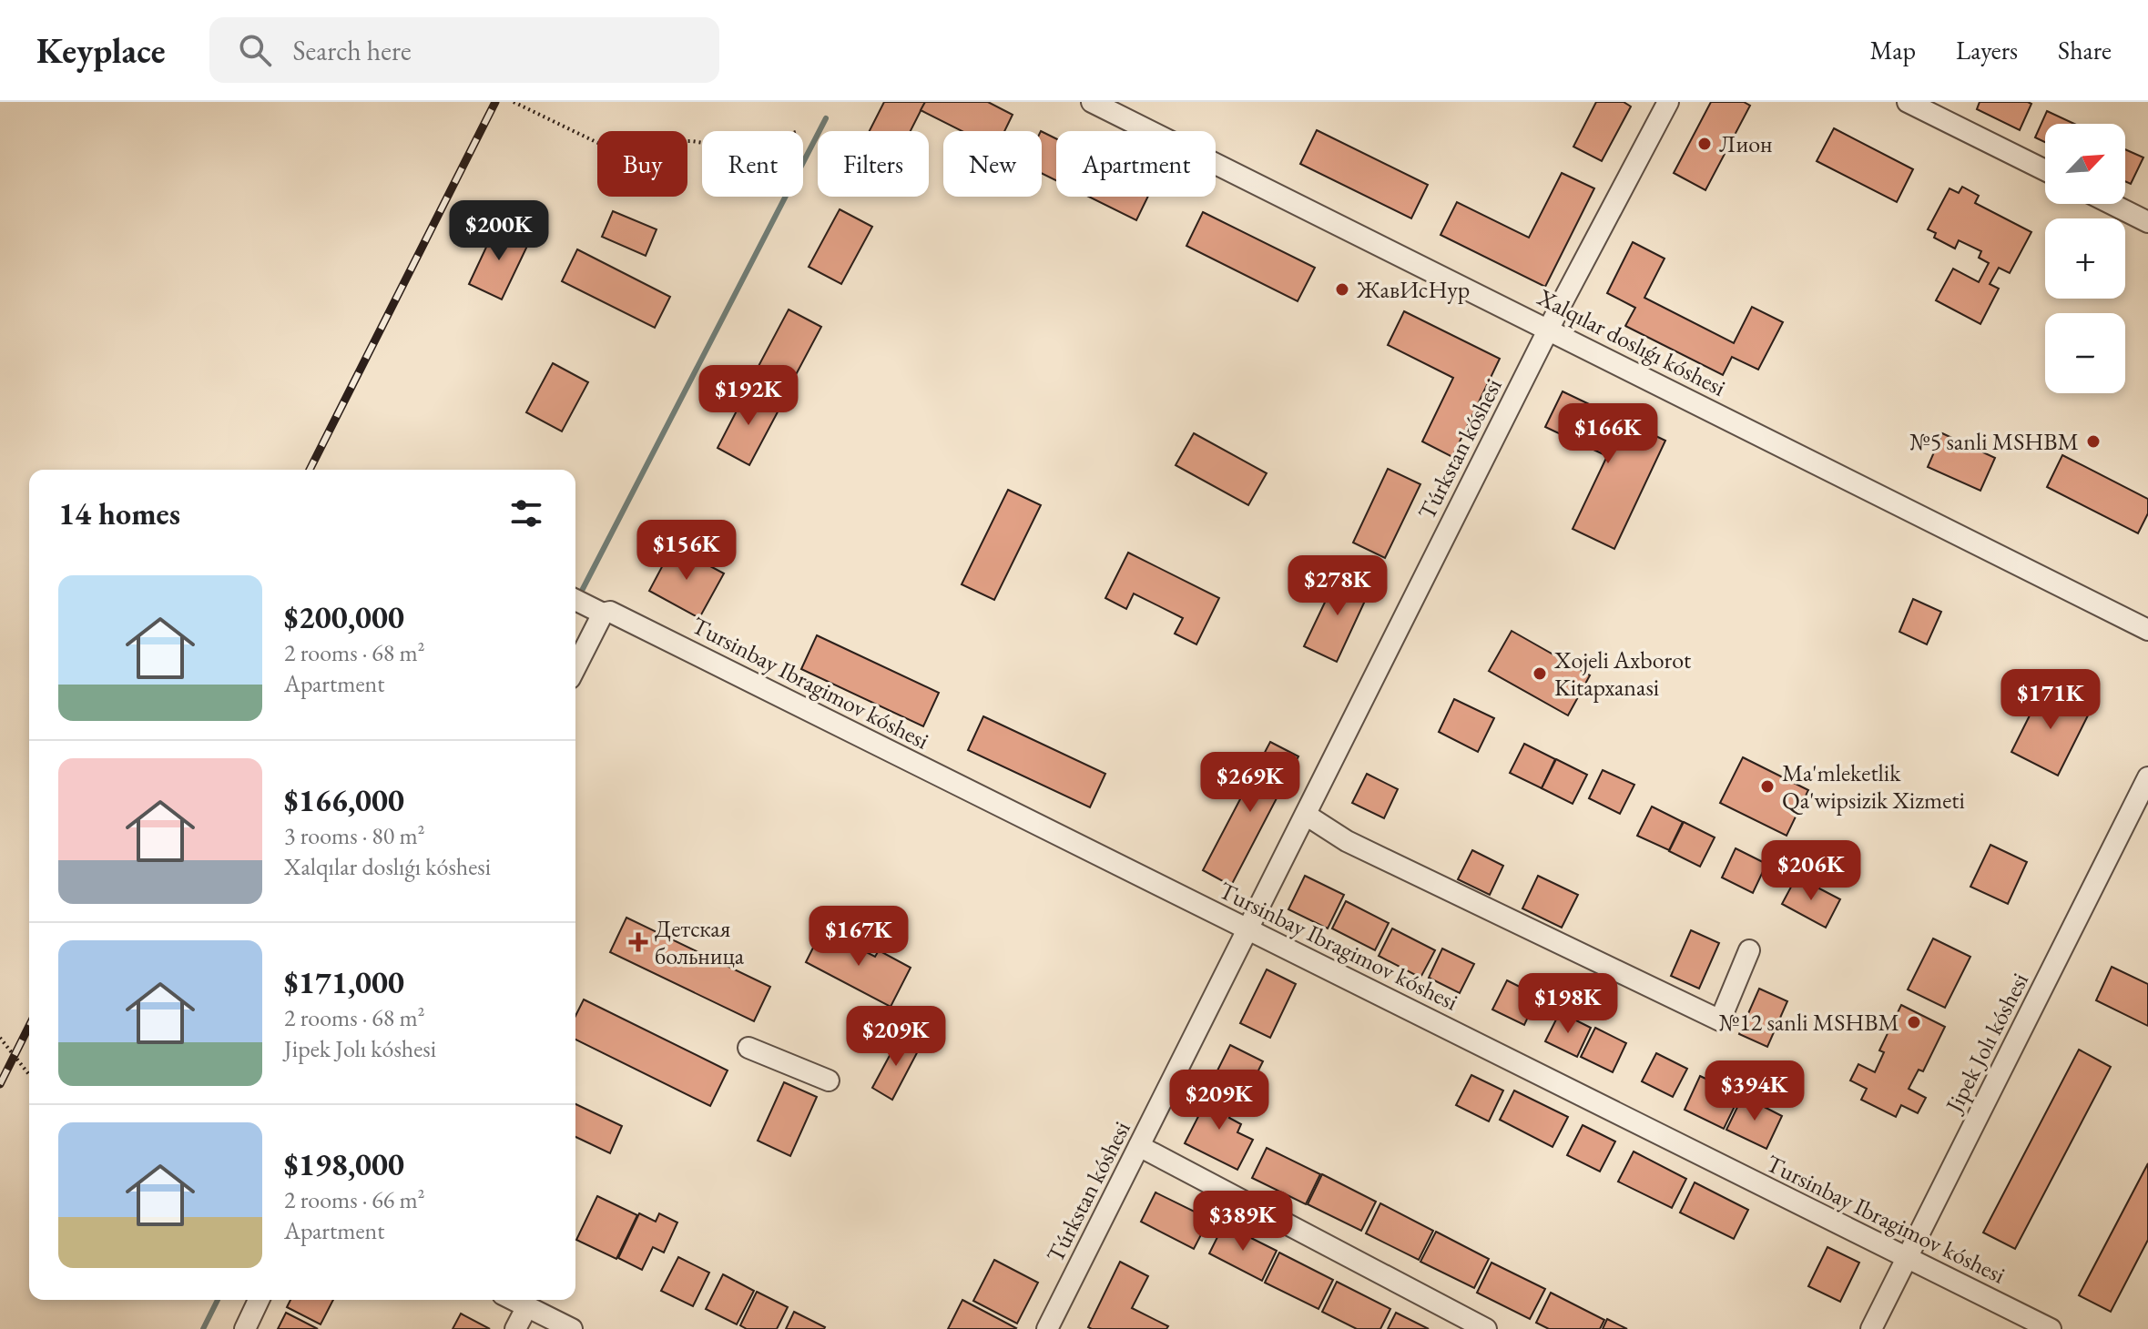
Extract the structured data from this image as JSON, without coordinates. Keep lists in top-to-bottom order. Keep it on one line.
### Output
{"streets":{"street":["Xalqılar doslıǵı kóshesi","Túrkstan kóshesi","Tursinbay Ibragimov kóshesi","Jipek Jolı kóshesi"]},"crossings":[["Xalqılar doslıǵı kóshesi","Túrkstan kóshesi"],["Túrkstan kóshesi","Tursinbay Ibragimov kóshesi"],["Tursinbay Ibragimov kóshesi","Jipek Jolı kóshesi"]],"places":{"other":["Лион","ЖавИсНур","№5 sanli MSHBM","Xojeli Axborot Kitapxanasi","Ma'mleketlik Qa'wipsizik Xizmeti","№12 sanli MSHBM"],"health":["Детская больница"]},"north":"top right","page":{"header":"Keyplace","search":"Search here","nav":["Map","Layers","Share"],"map_buttons":["+","−"],"chip":["Buy","Rent","Filters","New","Apartment"],"price":["$200K","$192K","$166K","$156K","$278K","$171K","$269K","$206K","$167K","$198K","$209K","$394K","$209K","$389K"],"heading":"14 homes","list":[{"name":"$200,000","note":"2 rooms · 68 m² · Apartment"},{"name":"$166,000","note":"3 rooms · 80 m² · Xalqılar doslıǵı kóshesi"},{"name":"$171,000","note":"2 rooms · 68 m² · Jipek Jolı kóshesi"},{"name":"$198,000","note":"2 rooms · 66 m² · Apartment"}]}}
